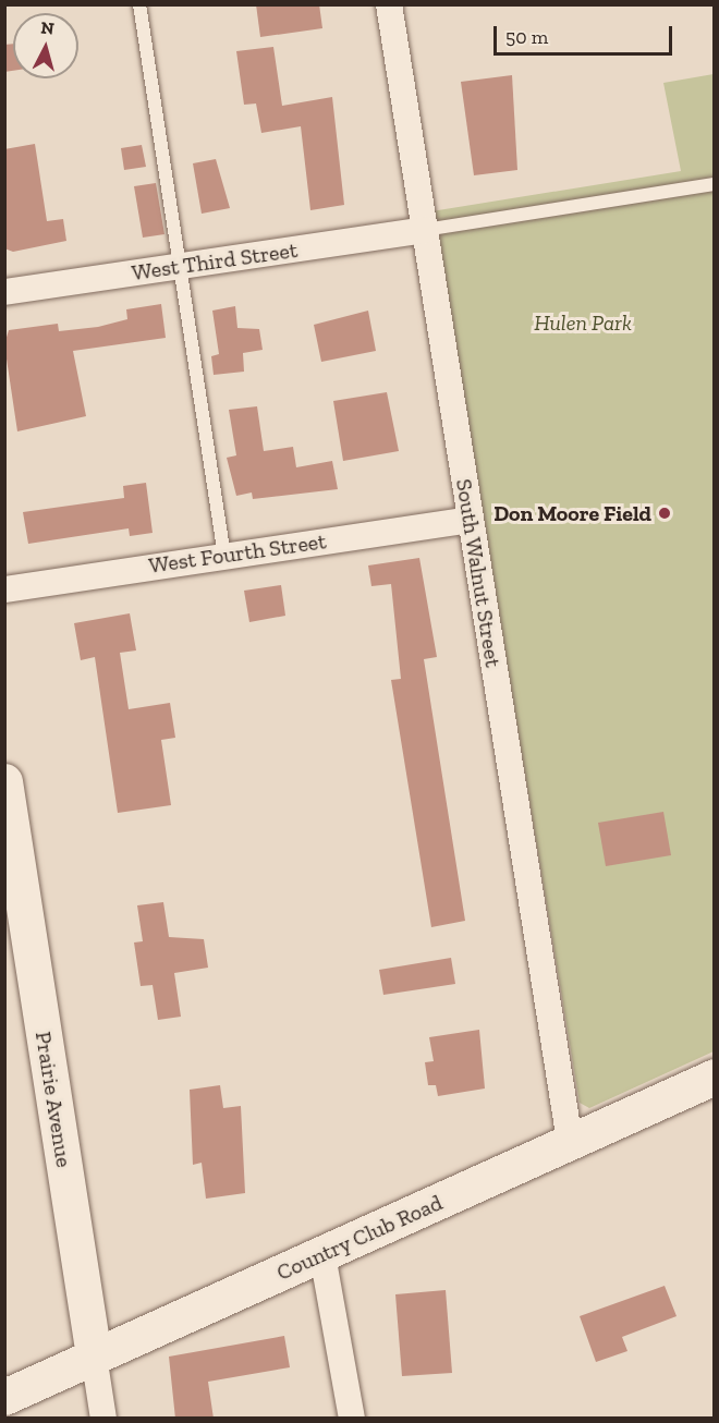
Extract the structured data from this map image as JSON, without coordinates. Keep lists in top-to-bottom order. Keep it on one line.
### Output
{"streets":{"main road":["Prairie Avenue","Country Club Road"],"street":["West Third Street","West Fourth Street","South Walnut Street"]},"crossings":[["West Third Street","South Walnut Street"],["West Fourth Street","South Walnut Street"],["South Walnut Street","Country Club Road"],["Prairie Avenue","Country Club Road"]],"parks":["Hulen Park"],"places":["Don Moore Field"],"scale_bar":"50 m","north":"top"}
